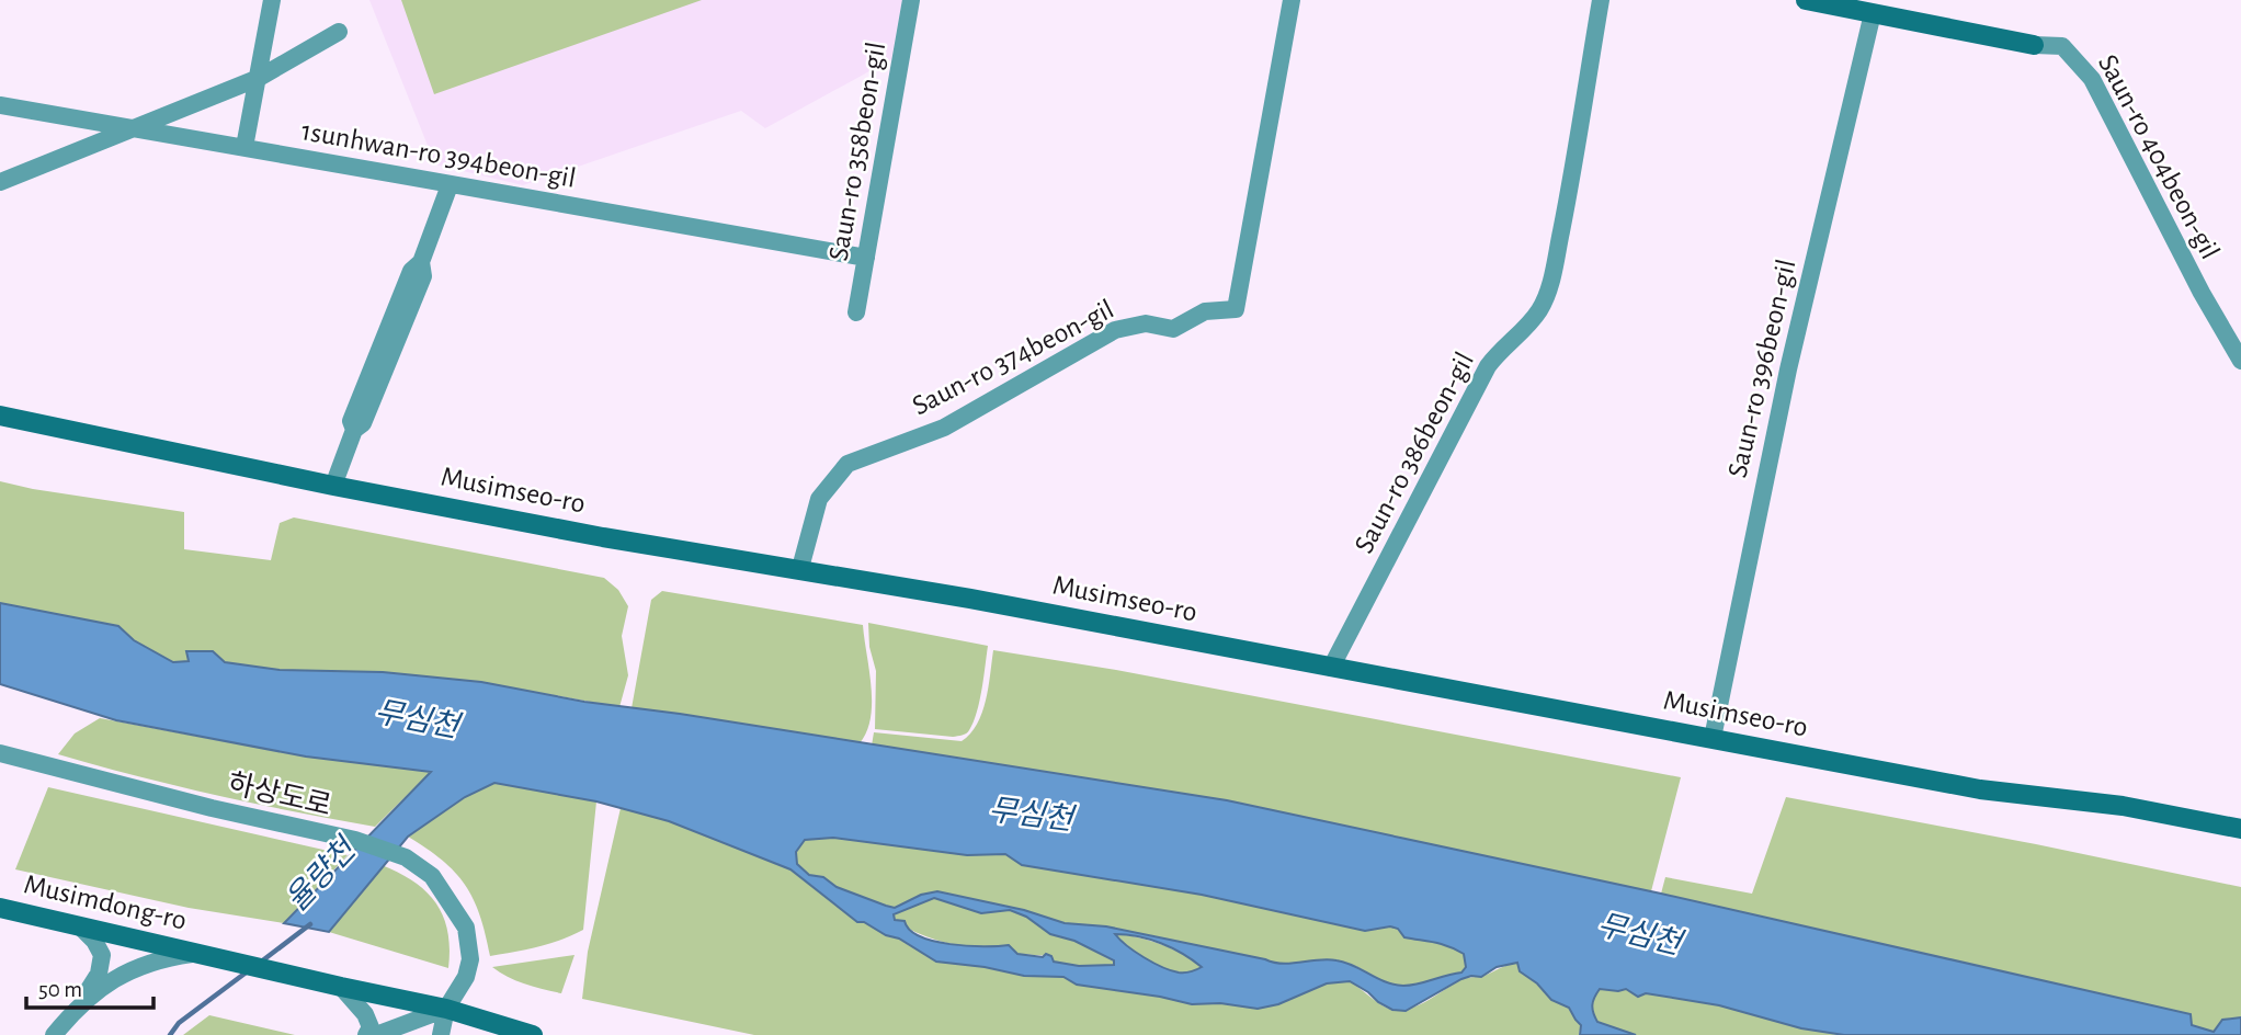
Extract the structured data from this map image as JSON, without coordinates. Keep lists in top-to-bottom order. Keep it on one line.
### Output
{"streets":{"street":["Saun-ro 358beon-gil","1sunhwan-ro 394beon-gil","Saun-ro 404beon-gil","Saun-ro 374beon-gil","Saun-ro 396beon-gil","Saun-ro 386beon-gil","Musimseo-ro","하상도로","Musimdong-ro"]},"crossings":[["Saun-ro 358beon-gil","1sunhwan-ro 394beon-gil"],["Saun-ro 374beon-gil","Musimseo-ro"],["Saun-ro 396beon-gil","Musimseo-ro"],["Saun-ro 386beon-gil","Musimseo-ro"]],"water":["무심천","율량천"],"scale_bar":"50 m"}
